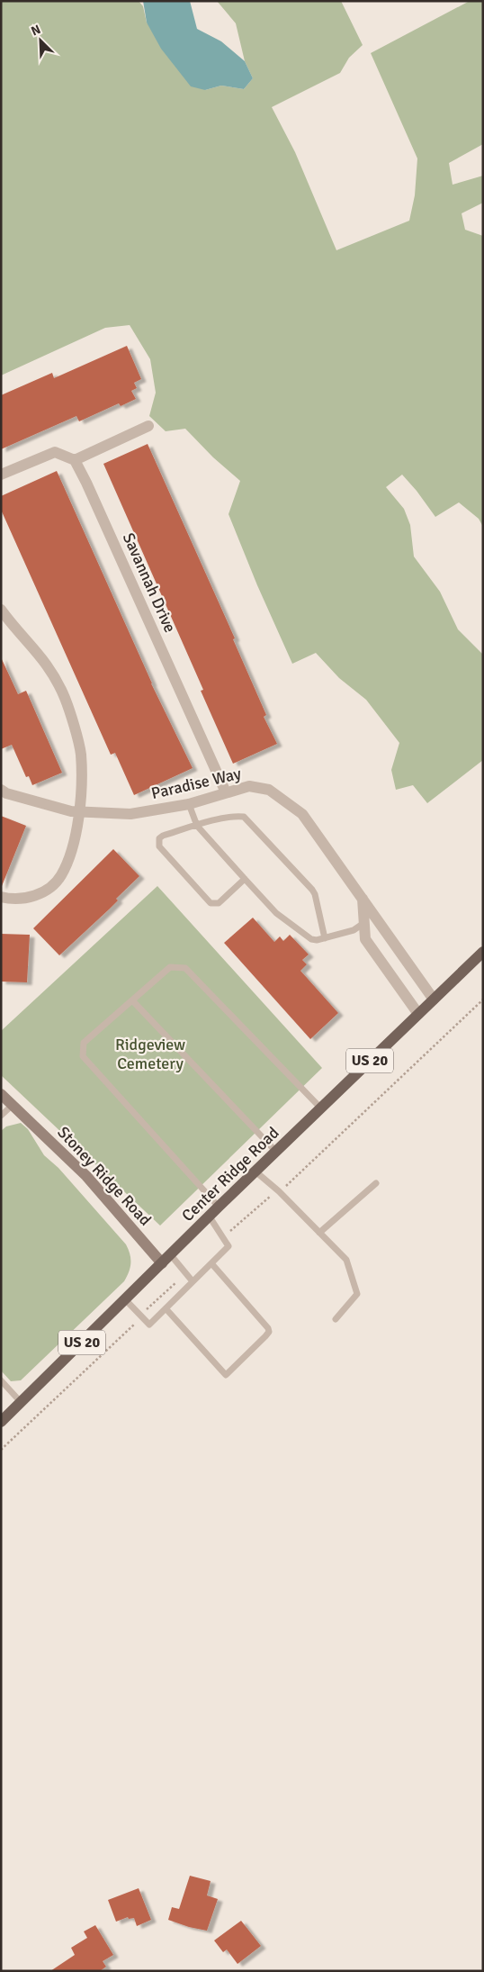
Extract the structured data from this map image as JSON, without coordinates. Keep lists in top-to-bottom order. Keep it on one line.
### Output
{"streets":{"main road":["US 20","Center Ridge Road"],"street":["Savannah Drive","Paradise Way","Stoney Ridge Road"]},"crossings":[["Savannah Drive","Paradise Way"],["Paradise Way","Center Ridge Road"],["Center Ridge Road","Stoney Ridge Road"]],"parks":["Ridgeview Cemetery"],"north":"top left"}
